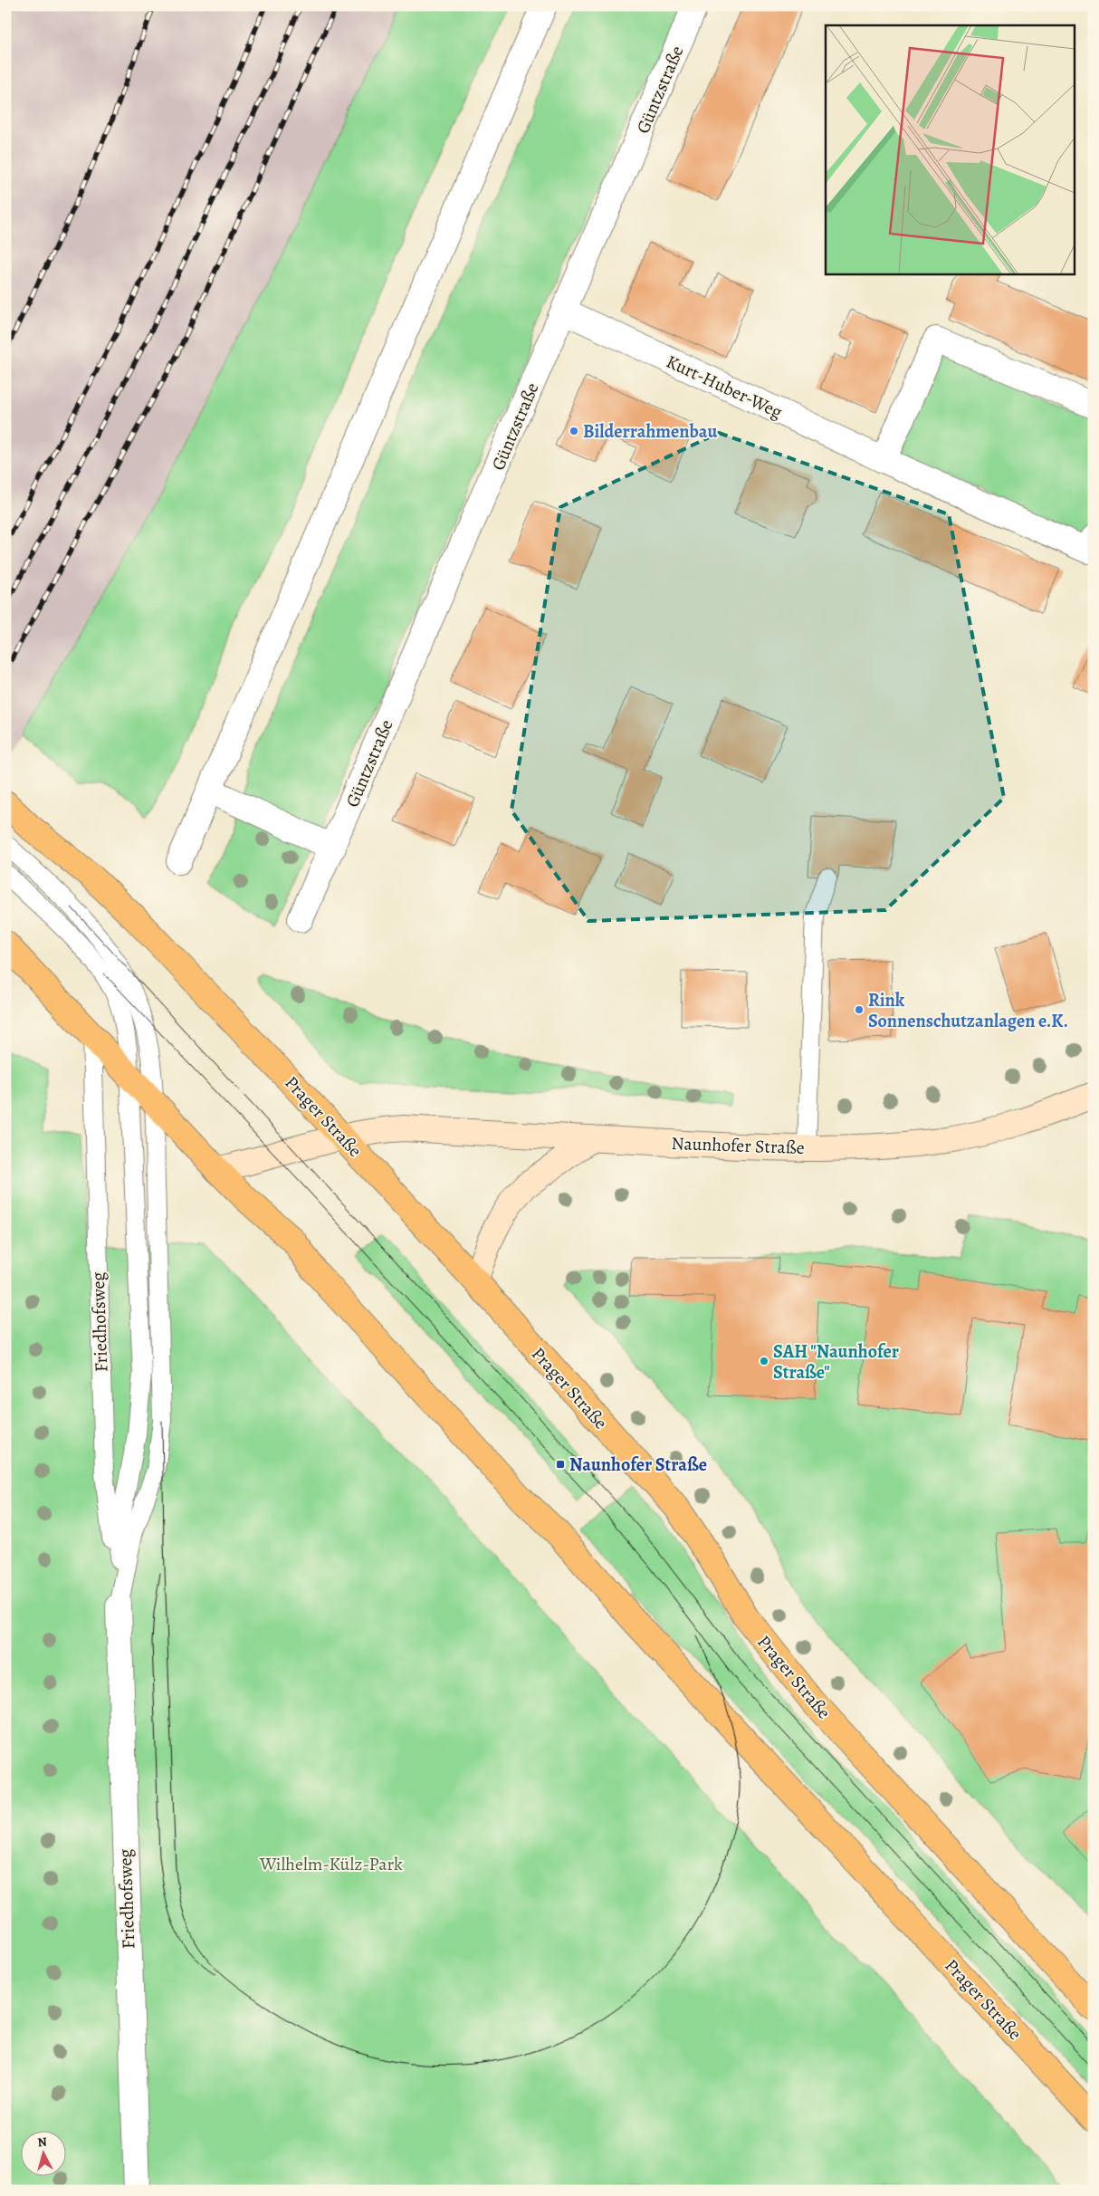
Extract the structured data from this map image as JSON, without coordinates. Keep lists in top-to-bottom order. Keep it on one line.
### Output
{"streets":{"main road":["Prager Straße","Naunhofer Straße"],"street":["Güntzstraße","Kurt-Huber-Weg","Friedhofsweg"]},"crossings":[["Güntzstraße","Kurt-Huber-Weg"],["Prager Straße","Naunhofer Straße"],["Prager Straße","Friedhofsweg"]],"parks":["Wilhelm-Külz-Park"],"places":{"other":["Bilderrahmenbau","Rink Sonnenschutzanlagen e.K.","SAH \"Naunhofer Straße\""],"transit":["Naunhofer Straße"]},"north":"top"}
